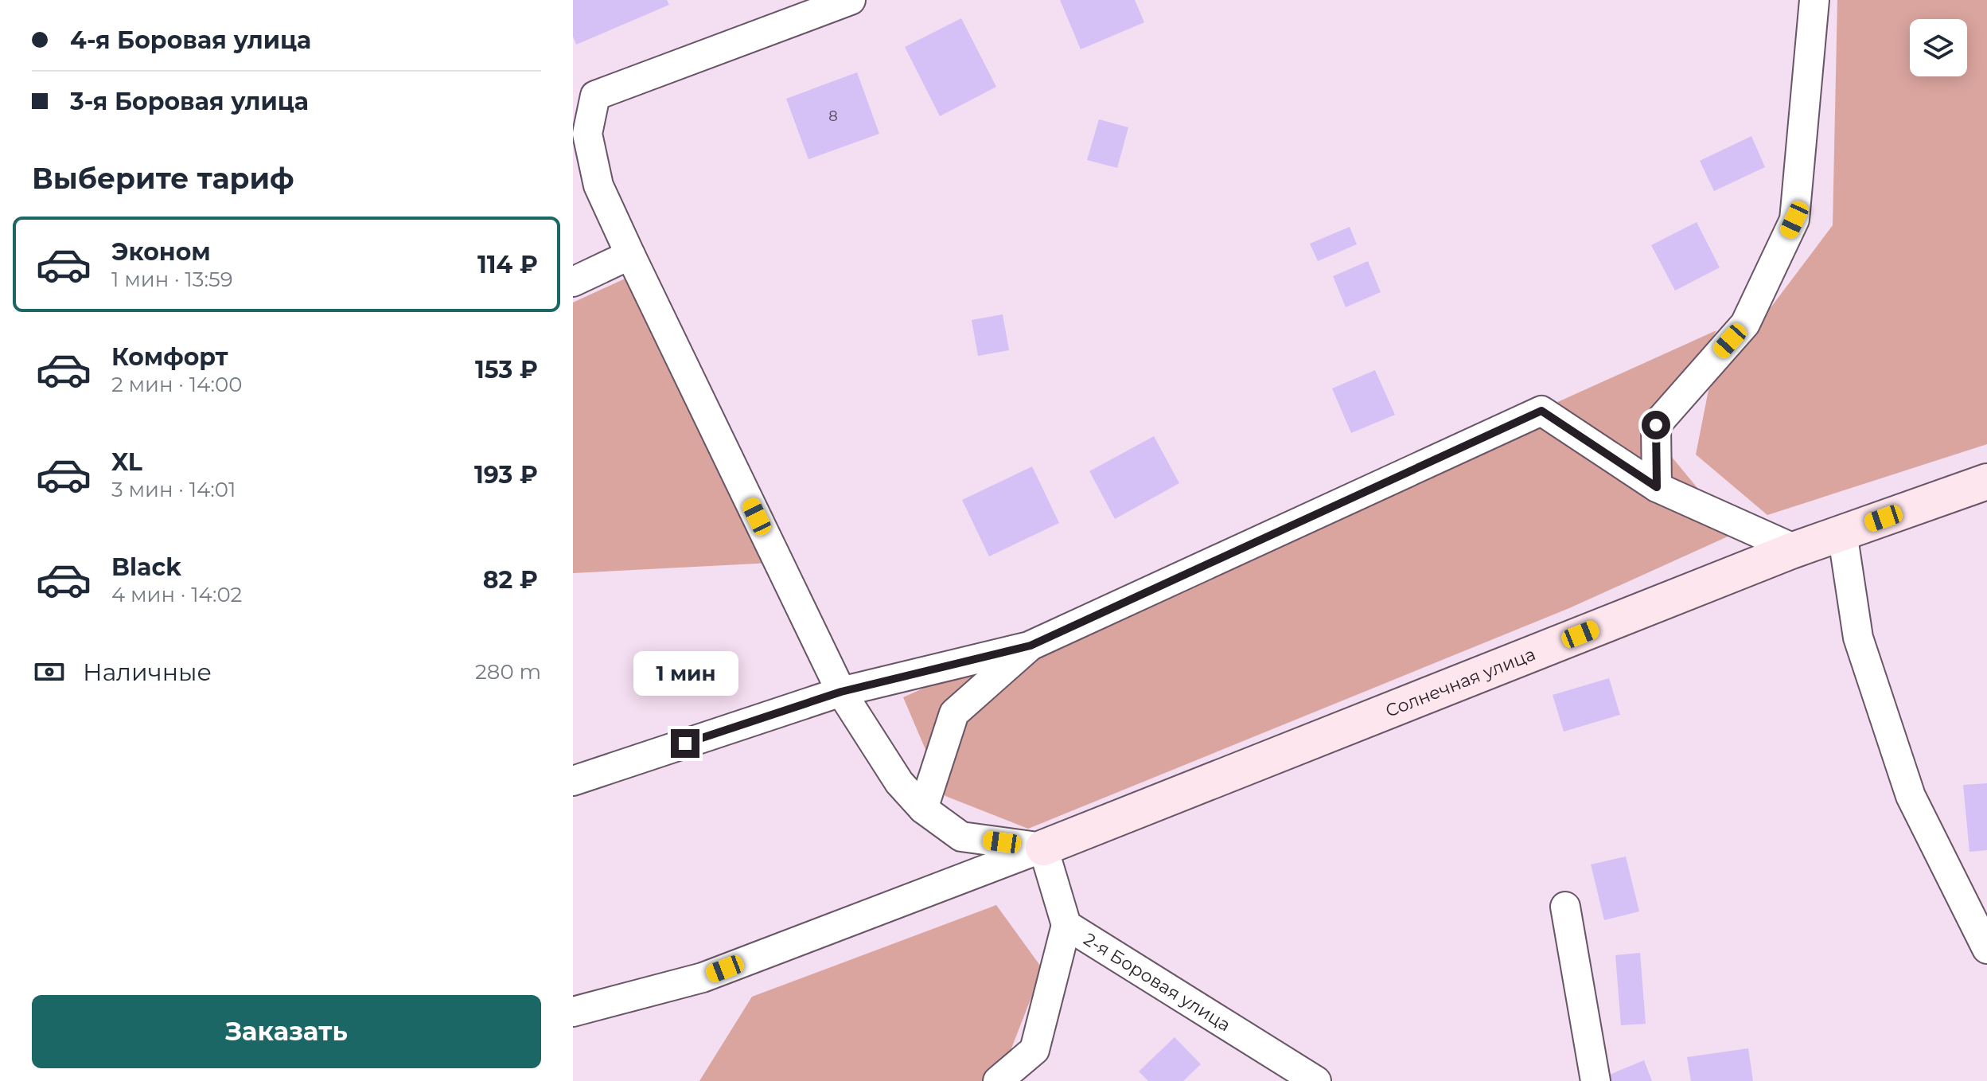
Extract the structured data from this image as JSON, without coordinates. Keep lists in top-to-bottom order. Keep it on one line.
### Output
{"streets":{"street":["Солнечная улица","2-я Боровая улица"]},"crossings":[["Солнечная улица","2-я Боровая улица"]],"house_numbers":["8"],"page":{"banner":["4-я Боровая улица","3-я Боровая улица"],"heading":"Выберите тариф","list":[{"name":"Эконом","note":"1 мин · 13:59","value":"114 ₽"},{"name":"Комфорт","note":"2 мин · 14:00","value":"153 ₽"},{"name":"XL","note":"3 мин · 14:01","value":"193 ₽"},{"name":"Black","note":"4 мин · 14:02","value":"82 ₽"}],"pay":["Наличные","280 m"],"bubble":"1 мин","buttons":"Заказать"}}
